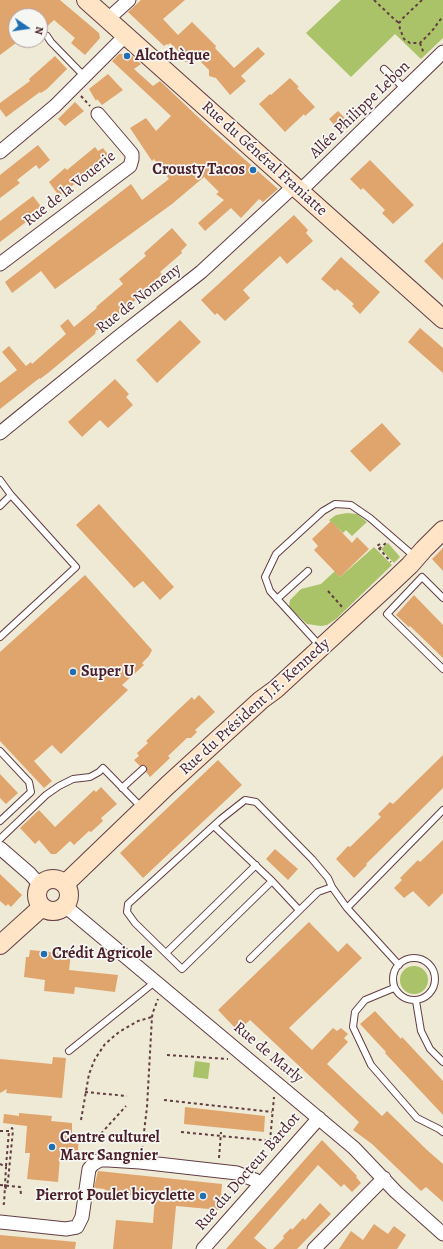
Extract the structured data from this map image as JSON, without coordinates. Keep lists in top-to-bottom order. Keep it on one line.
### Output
{"streets":{"street":["Allée Philippe Lebon","Rue du Général Franiatte","Rue de la Vouerie","Rue de Nomeny","Rue du Président J.F. Kennedy","Rue de Marly","Rue du Docteur Bardot"]},"crossings":[["Allée Philippe Lebon","Rue du Général Franiatte"],["Allée Philippe Lebon","Rue de Nomeny"],["Rue du Général Franiatte","Rue de Nomeny"],["Rue du Président J.F. Kennedy","Rue de Marly"],["Rue de Marly","Rue du Docteur Bardot"]],"places":["Alcothèque","Crousty Tacos","Super U","Crédit Agricole","Centre culturel Marc Sangnier","Pierrot Poulet bicyclette"],"north":"right"}
